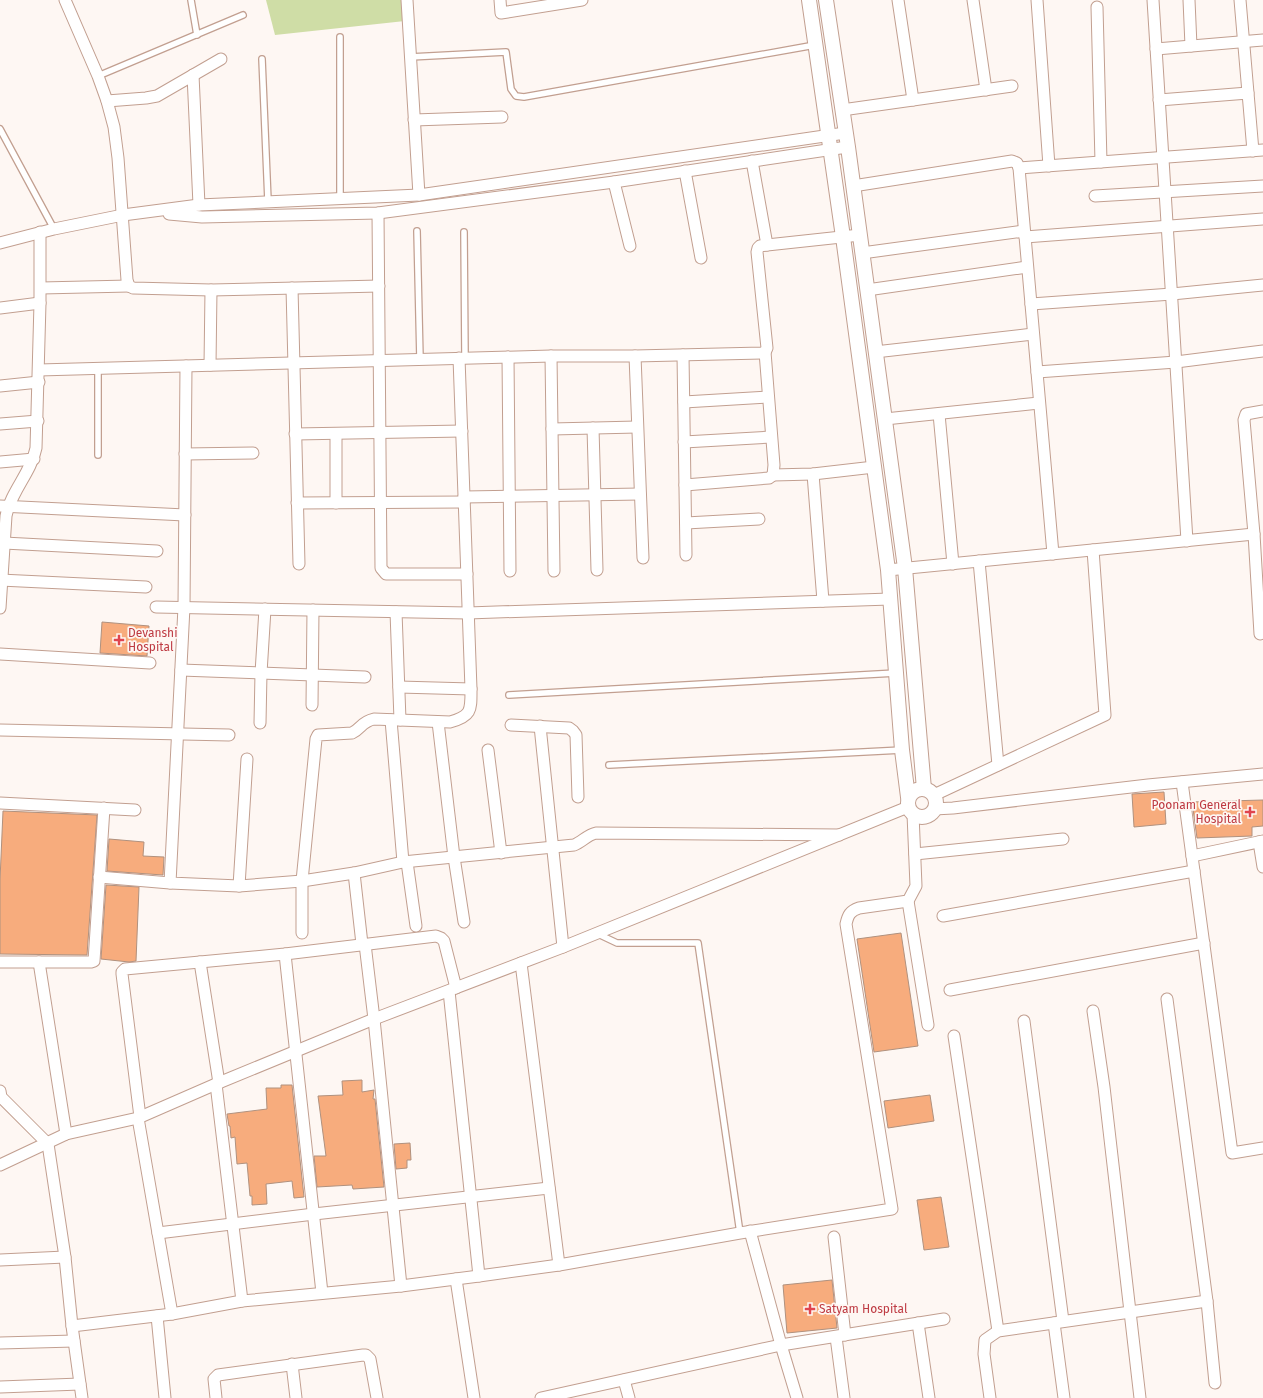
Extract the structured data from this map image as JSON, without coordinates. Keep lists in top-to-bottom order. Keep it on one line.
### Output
{"places":{"health":["Devanshi Hospital","Poonam General Hospital","Satyam Hospital"]}}
